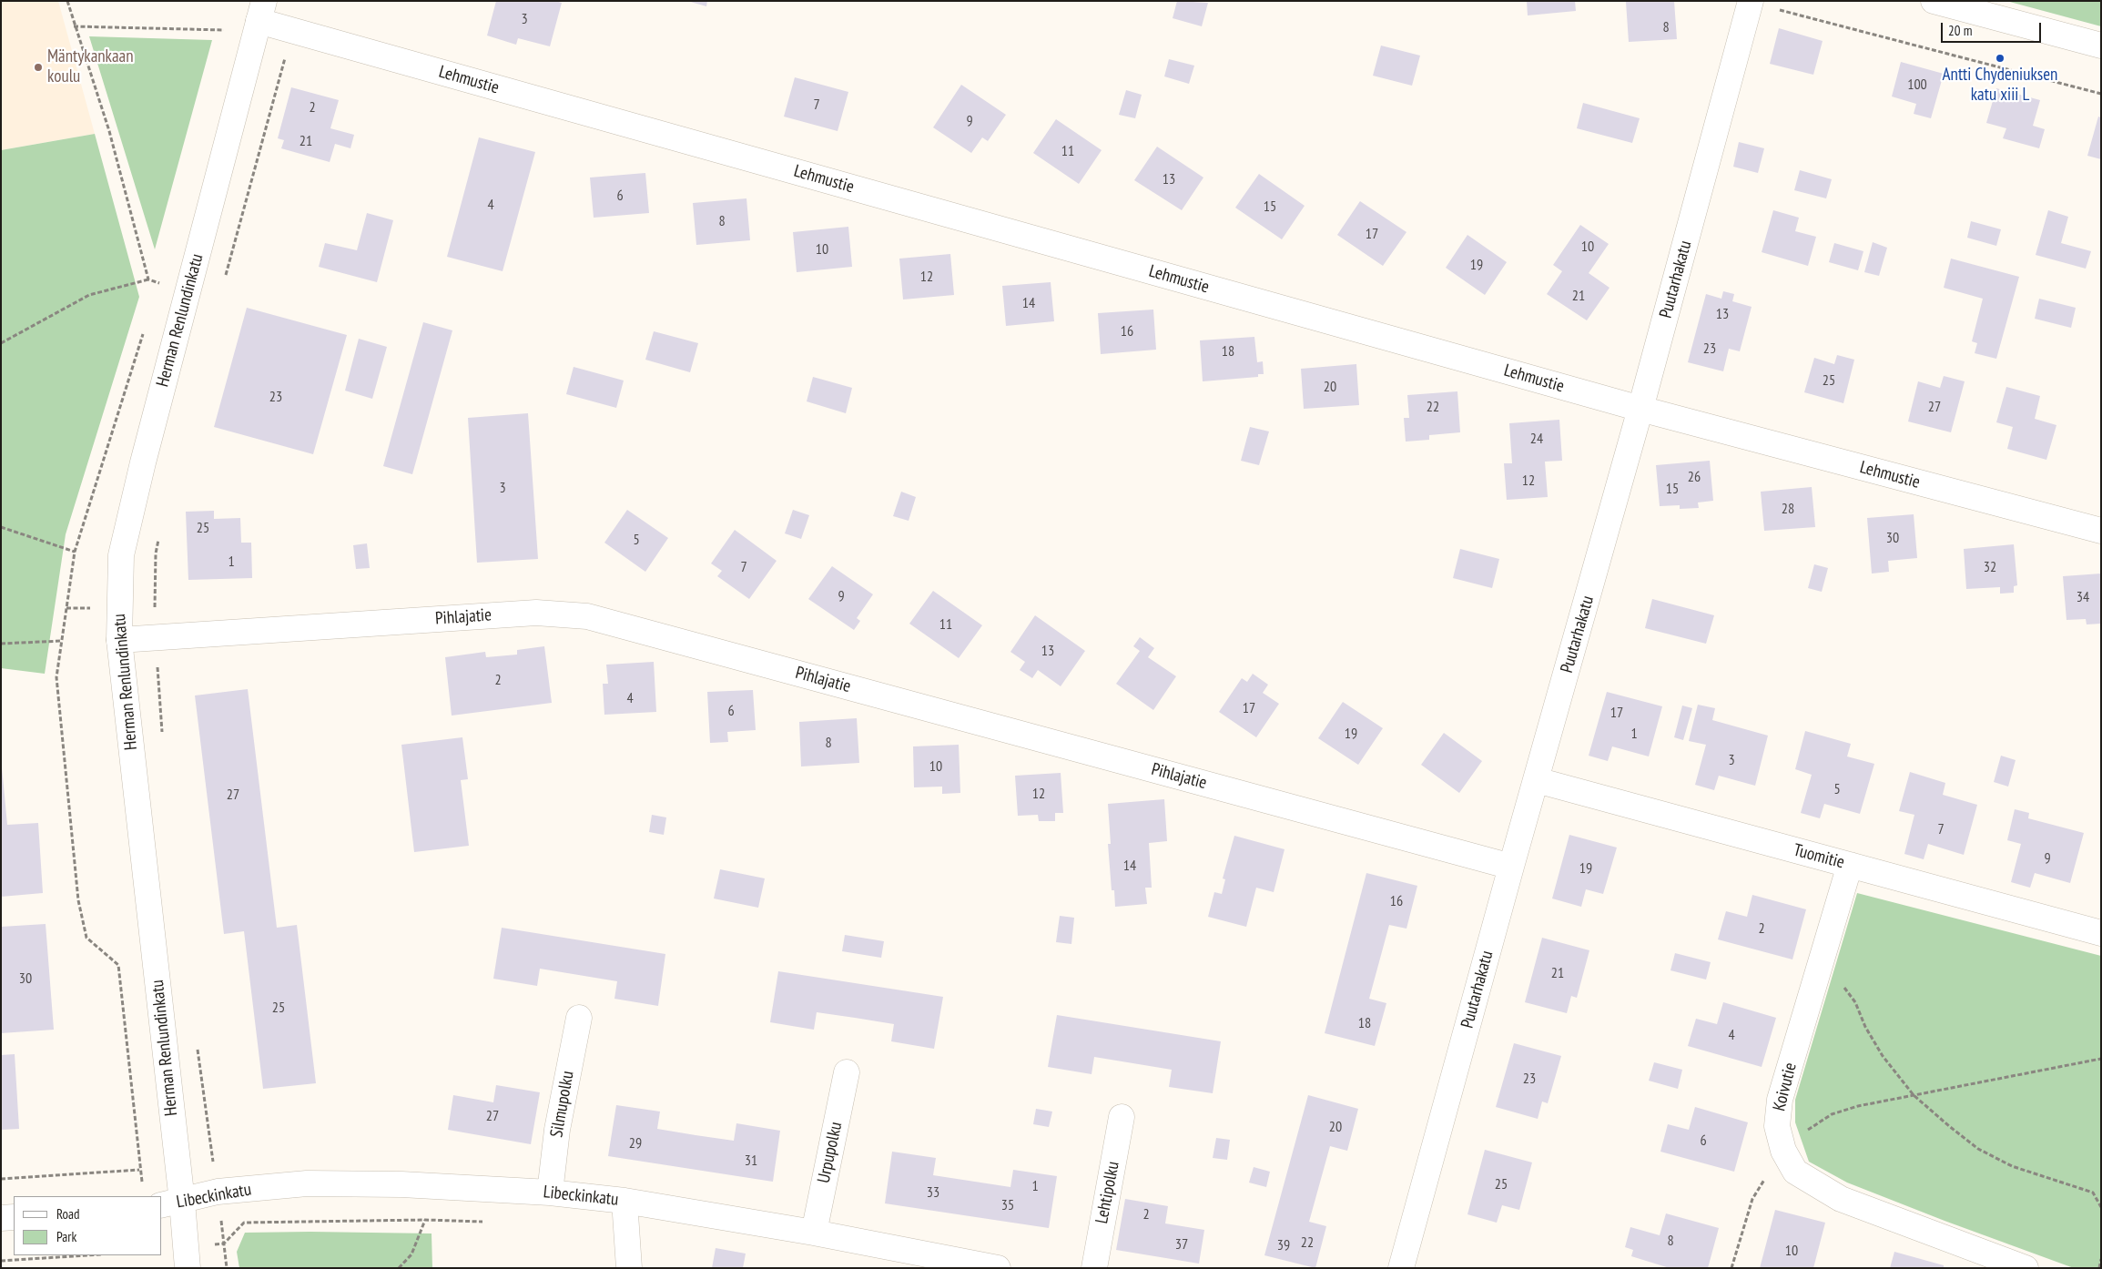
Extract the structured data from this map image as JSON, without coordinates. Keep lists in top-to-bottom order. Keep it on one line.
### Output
{"streets":{"street":["Lehmustie","Puutarhakatu","Herman Renlundinkatu","Pihlajatie","Tuomitie","Koivutie","Silmupolku","Urpupolku","Lehtipolku","Libeckinkatu"]},"crossings":[["Lehmustie","Puutarhakatu"],["Lehmustie","Herman Renlundinkatu"],["Puutarhakatu","Pihlajatie"],["Puutarhakatu","Tuomitie"],["Herman Renlundinkatu","Pihlajatie"],["Herman Renlundinkatu","Libeckinkatu"],["Tuomitie","Koivutie"],["Silmupolku","Libeckinkatu"],["Urpupolku","Libeckinkatu"]],"places":["Antti Chydeniuksen katu xiii L","Mäntykankaan koulu"],"house_numbers":["3","8","100","7","2","9","21","11","13","6","4","15","8","17","10","10","19","12","21","14","13","16","23","18","25","20","23","22","27","24","26","12","3","15","28","25","30","5","1","7","32","9","34","11","13","2","4","17","6","17","19","1","8","3","10","5","12","27","7","9","14","19","16","2","21","30","25","18","4","23","27","20","6","29","31","25","1","33","35","2","8","22","37","39","10"],"legend":["Road","Park"],"scale_bar":"20 m"}
